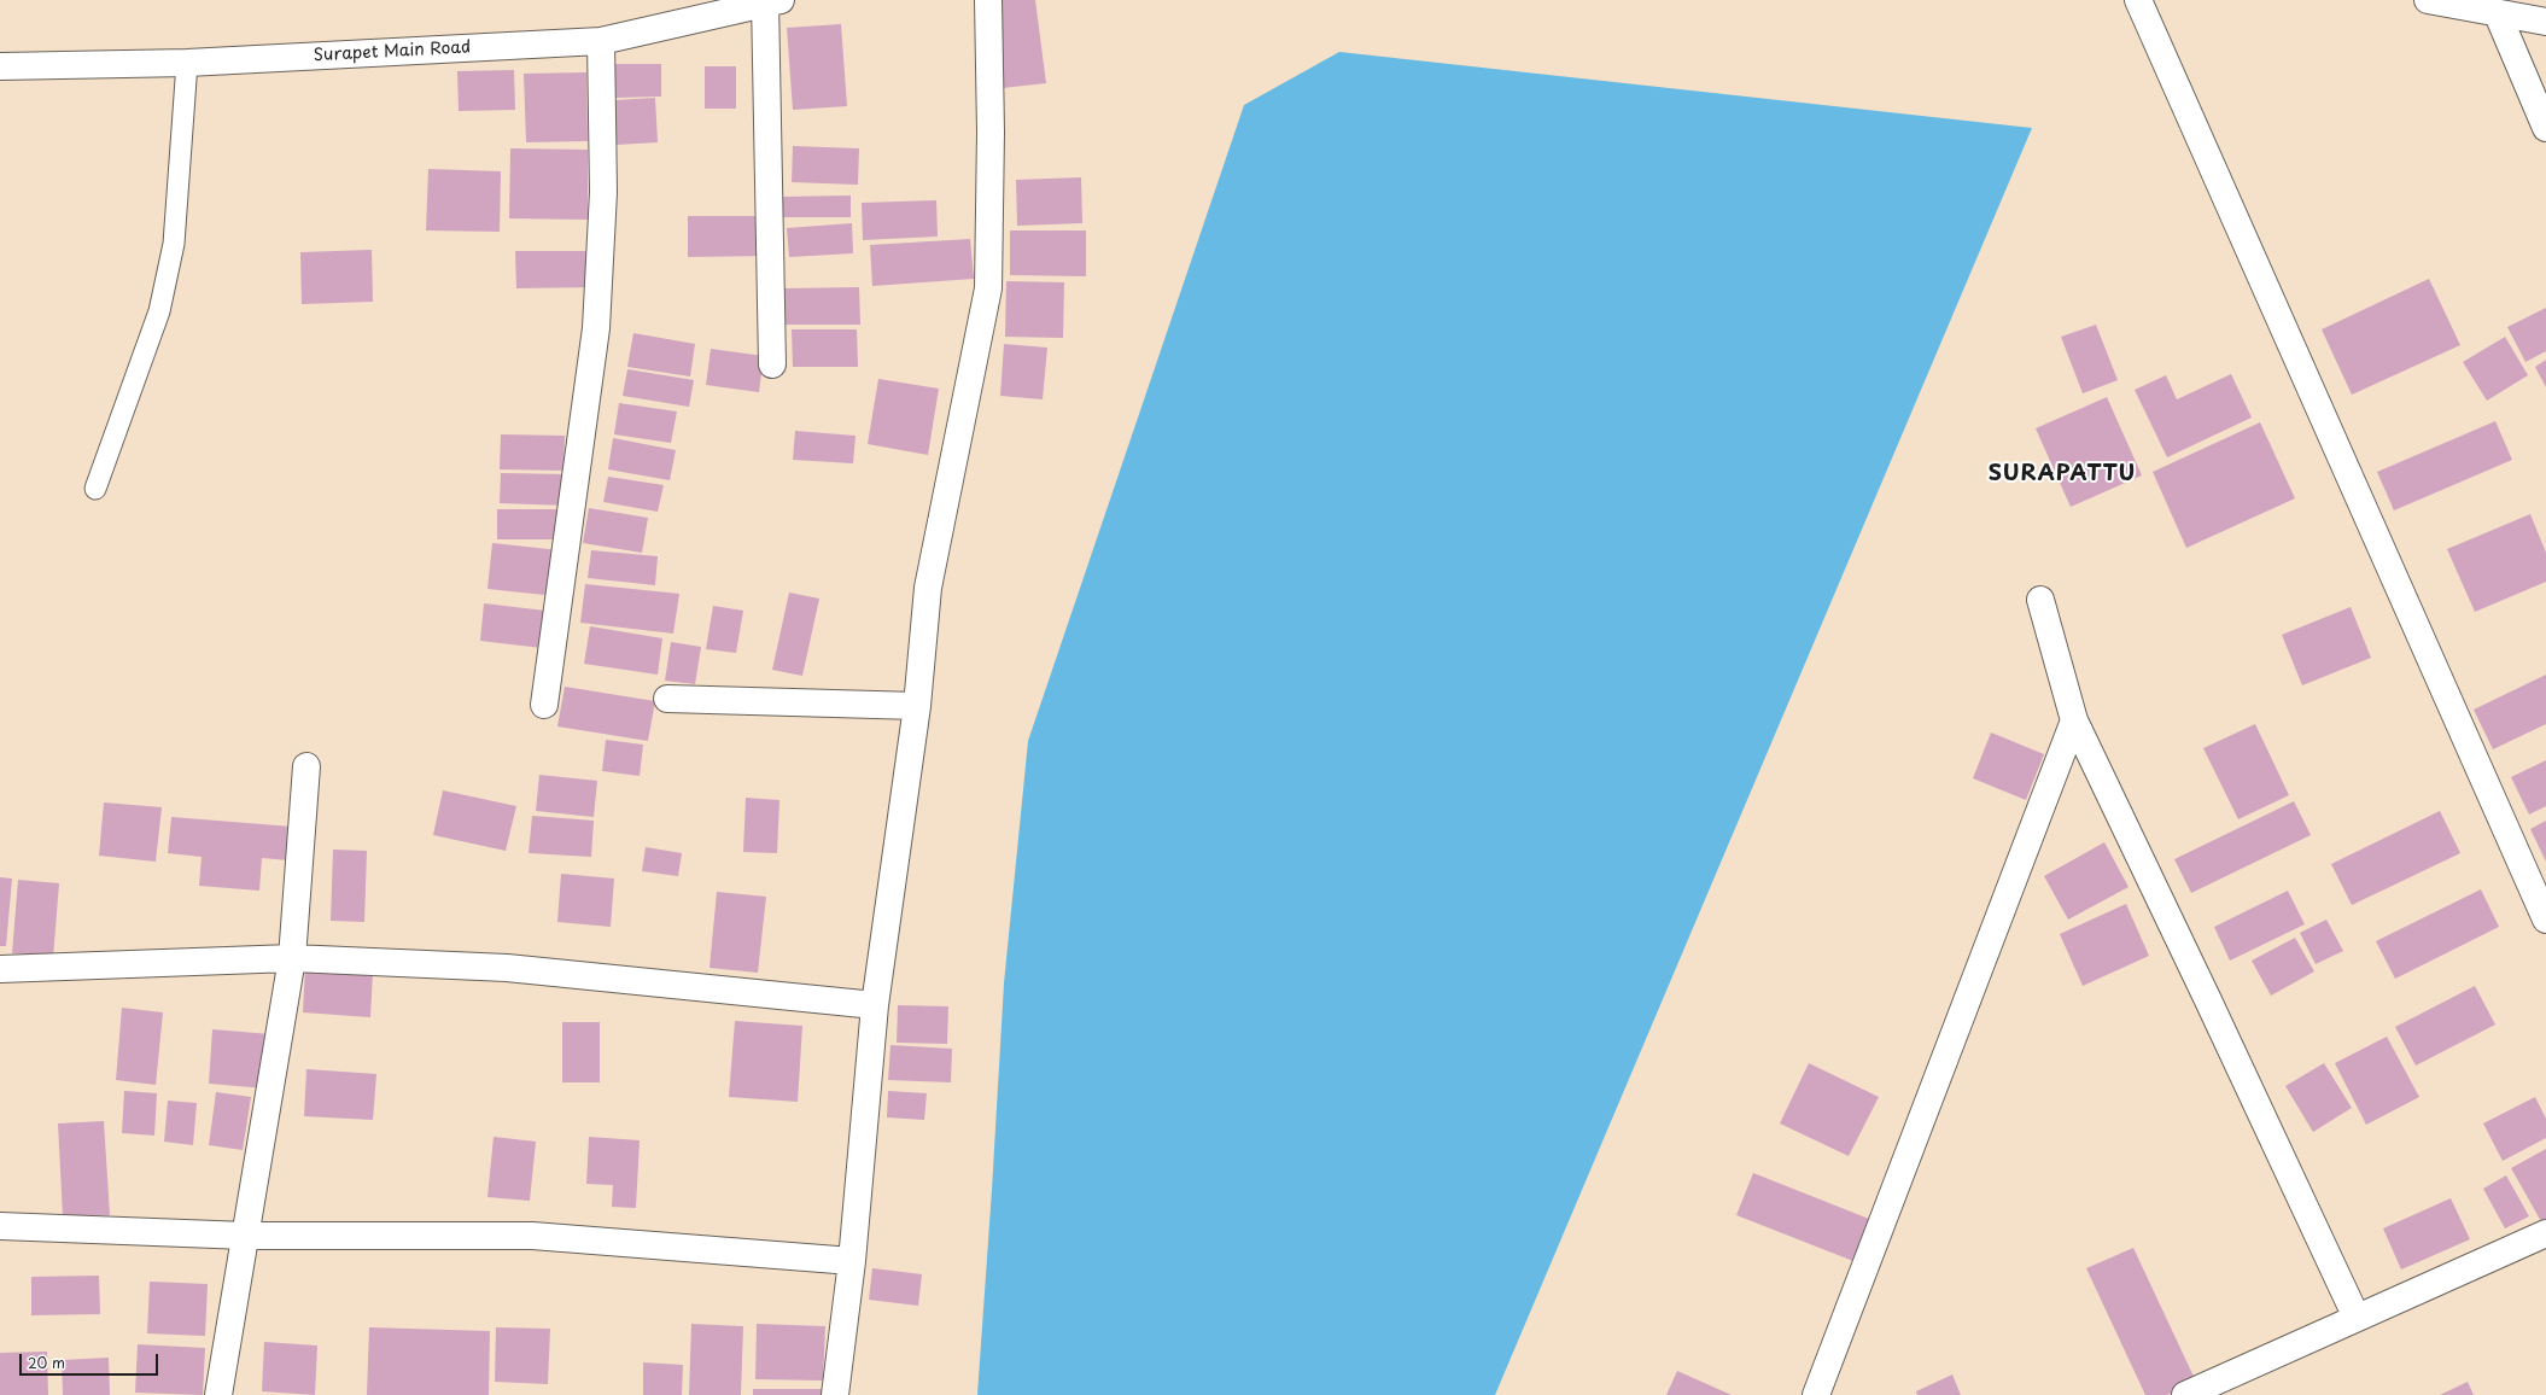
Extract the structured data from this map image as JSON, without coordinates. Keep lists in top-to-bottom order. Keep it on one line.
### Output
{"streets":{"street":["Surapet Main Road"]},"districts":["SURAPATTU"],"scale_bar":"20 m"}
